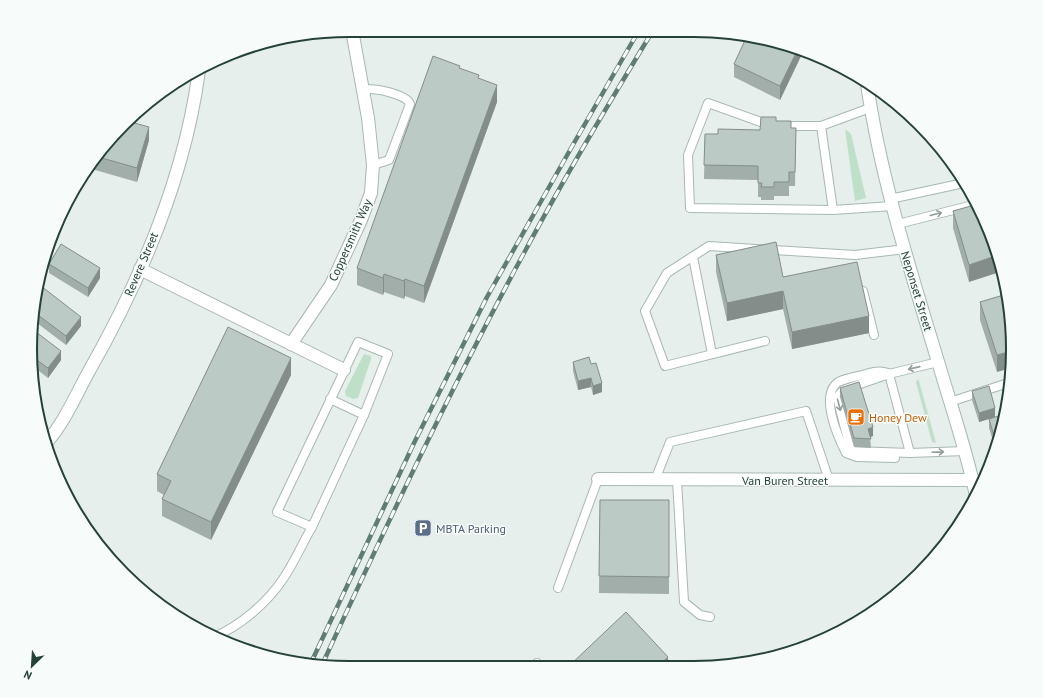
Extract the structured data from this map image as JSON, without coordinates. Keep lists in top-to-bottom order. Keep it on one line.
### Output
{"streets":{"street":["Coppersmith Way","Revere Street","Neponset Street","Van Buren Street"]},"crossings":[["Neponset Street","Van Buren Street"]],"places":{"cafe":["Honey Dew"],"parking":["MBTA Parking"]},"north":"bottom left"}
